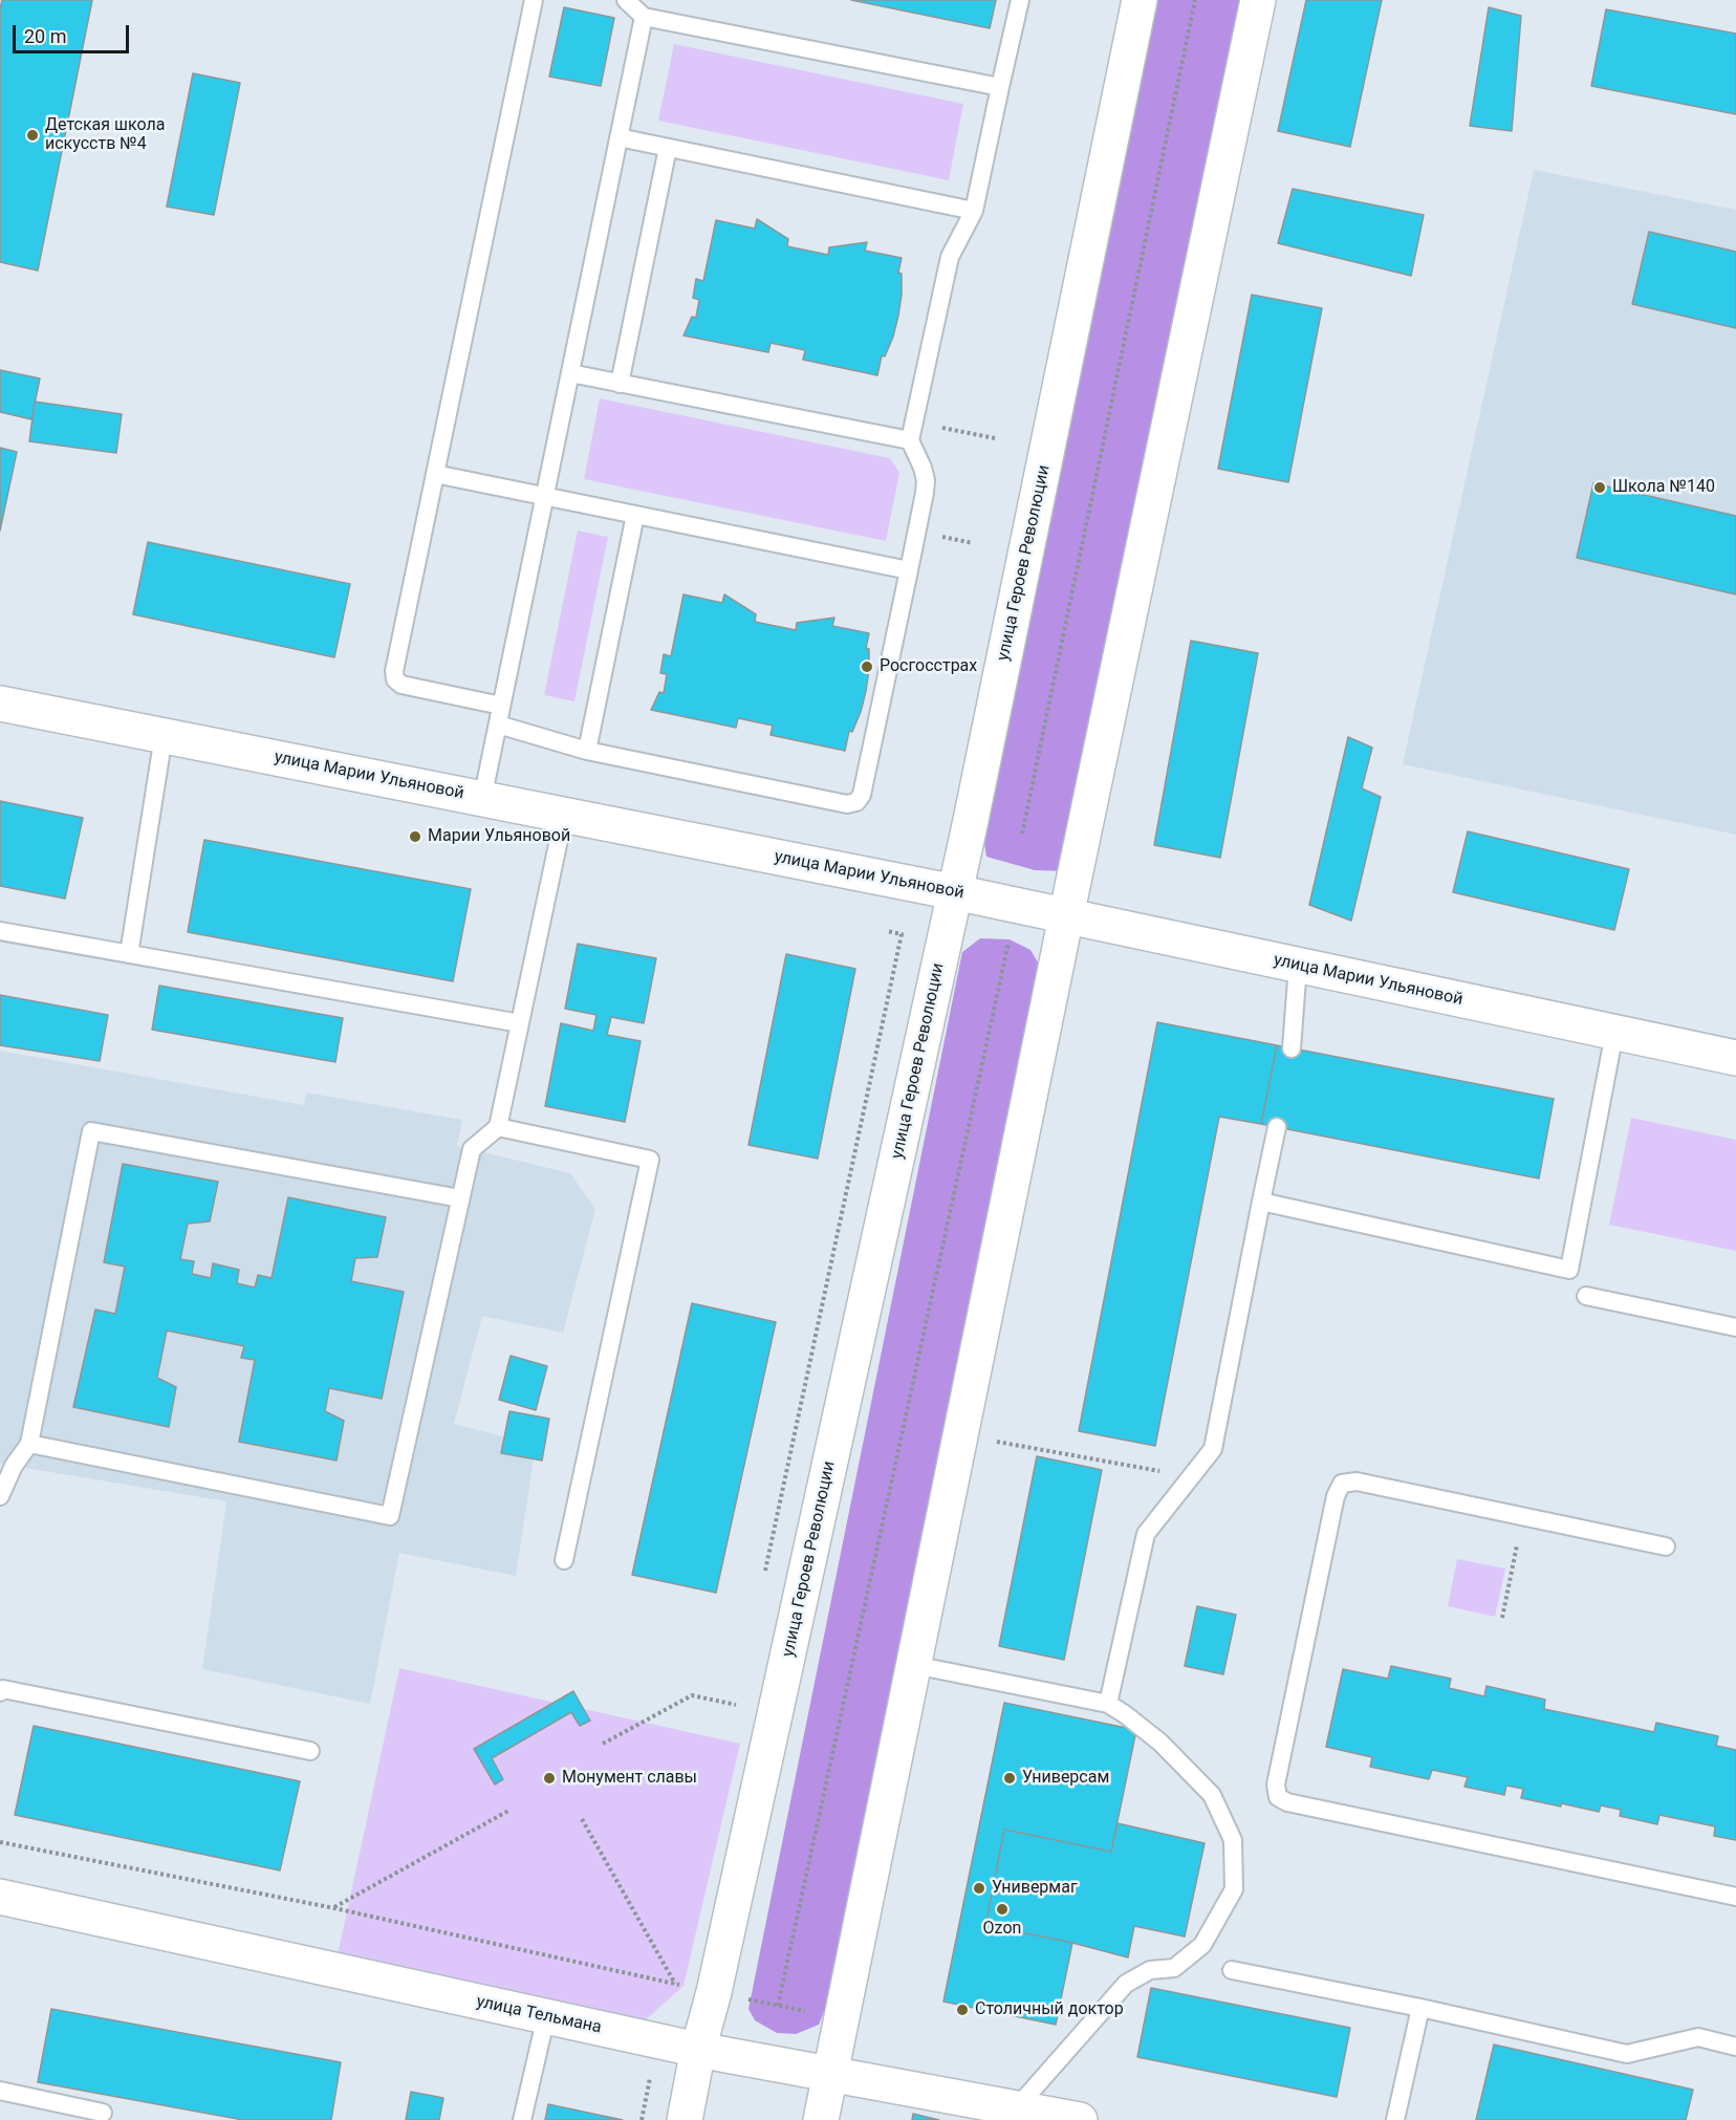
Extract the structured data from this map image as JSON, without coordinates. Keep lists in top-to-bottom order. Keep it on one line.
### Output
{"streets":{"street":["улица Героев Революции","улица Марии Ульяновой","улица Тельмана"]},"crossings":[["улица Героев Революции","улица Марии Ульяновой"],["улица Героев Революции","улица Тельмана"]],"places":["Детская школа искусств №4","Школа №140","Росгосстрах","Марии Ульяновой","Монумент славы","Универсам","Универмаг","Ozon","Столичный доктор"],"scale_bar":"20 m"}
